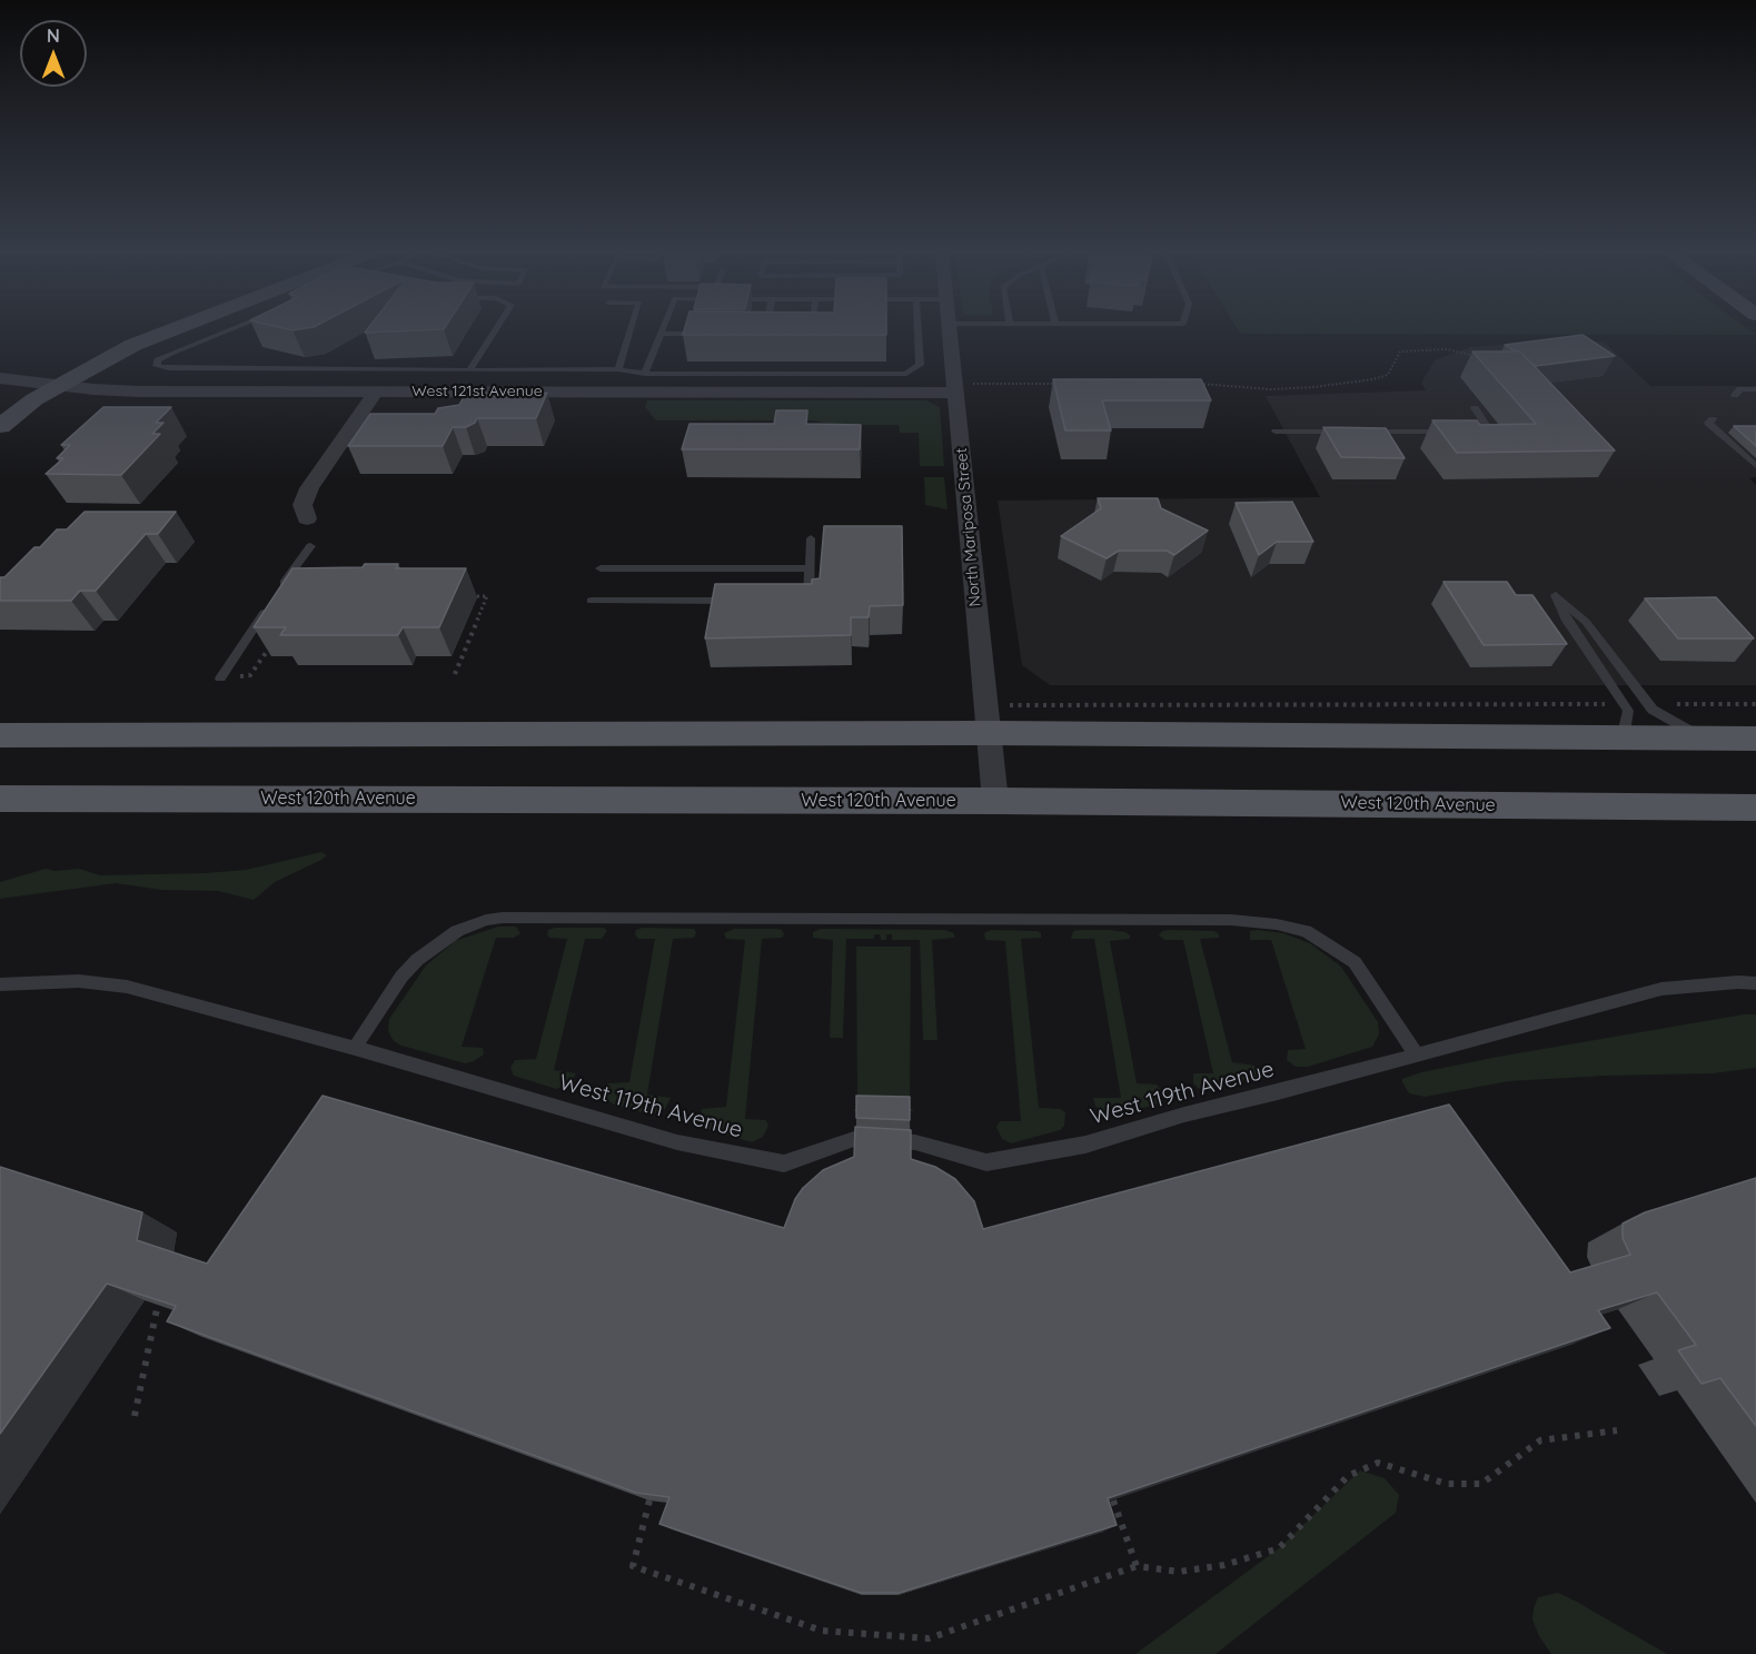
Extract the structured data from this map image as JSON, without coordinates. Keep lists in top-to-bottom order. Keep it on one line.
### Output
{"streets":{"main road":["West 120th Avenue"],"street":["West 121st Avenue","North Mariposa Street"],"lane":["West 119th Avenue"]},"crossings":[["West 121st Avenue","North Mariposa Street"],["North Mariposa Street","West 120th Avenue"]],"north":"top"}
